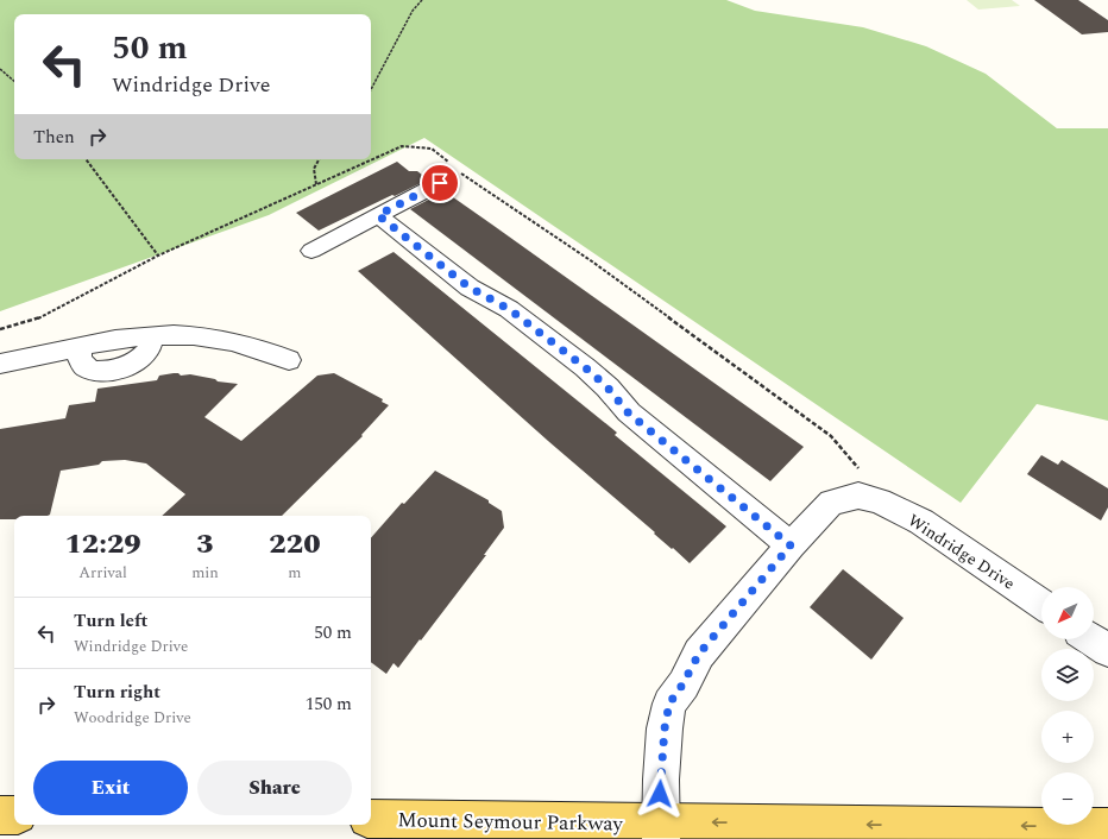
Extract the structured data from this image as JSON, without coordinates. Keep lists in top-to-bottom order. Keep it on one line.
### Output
{"streets":{"main road":["Mount Seymour Parkway"],"street":["Windridge Drive"]},"crossings":[["Windridge Drive","Mount Seymour Parkway"]],"one_way":["Mount Seymour Parkway"],"north":"bottom left","page":{"turn":["50 m","Windridge Drive"],"then":"Then","eta":["12:29","Arrival","3","min","220","m"],"map_buttons":["+","−"],"list":[{"name":"Turn left","note":"Windridge Drive","value":"50 m"},{"name":"Turn right","note":"Woodridge Drive","value":"150 m"}],"buttons":["Exit","Share"]}}
